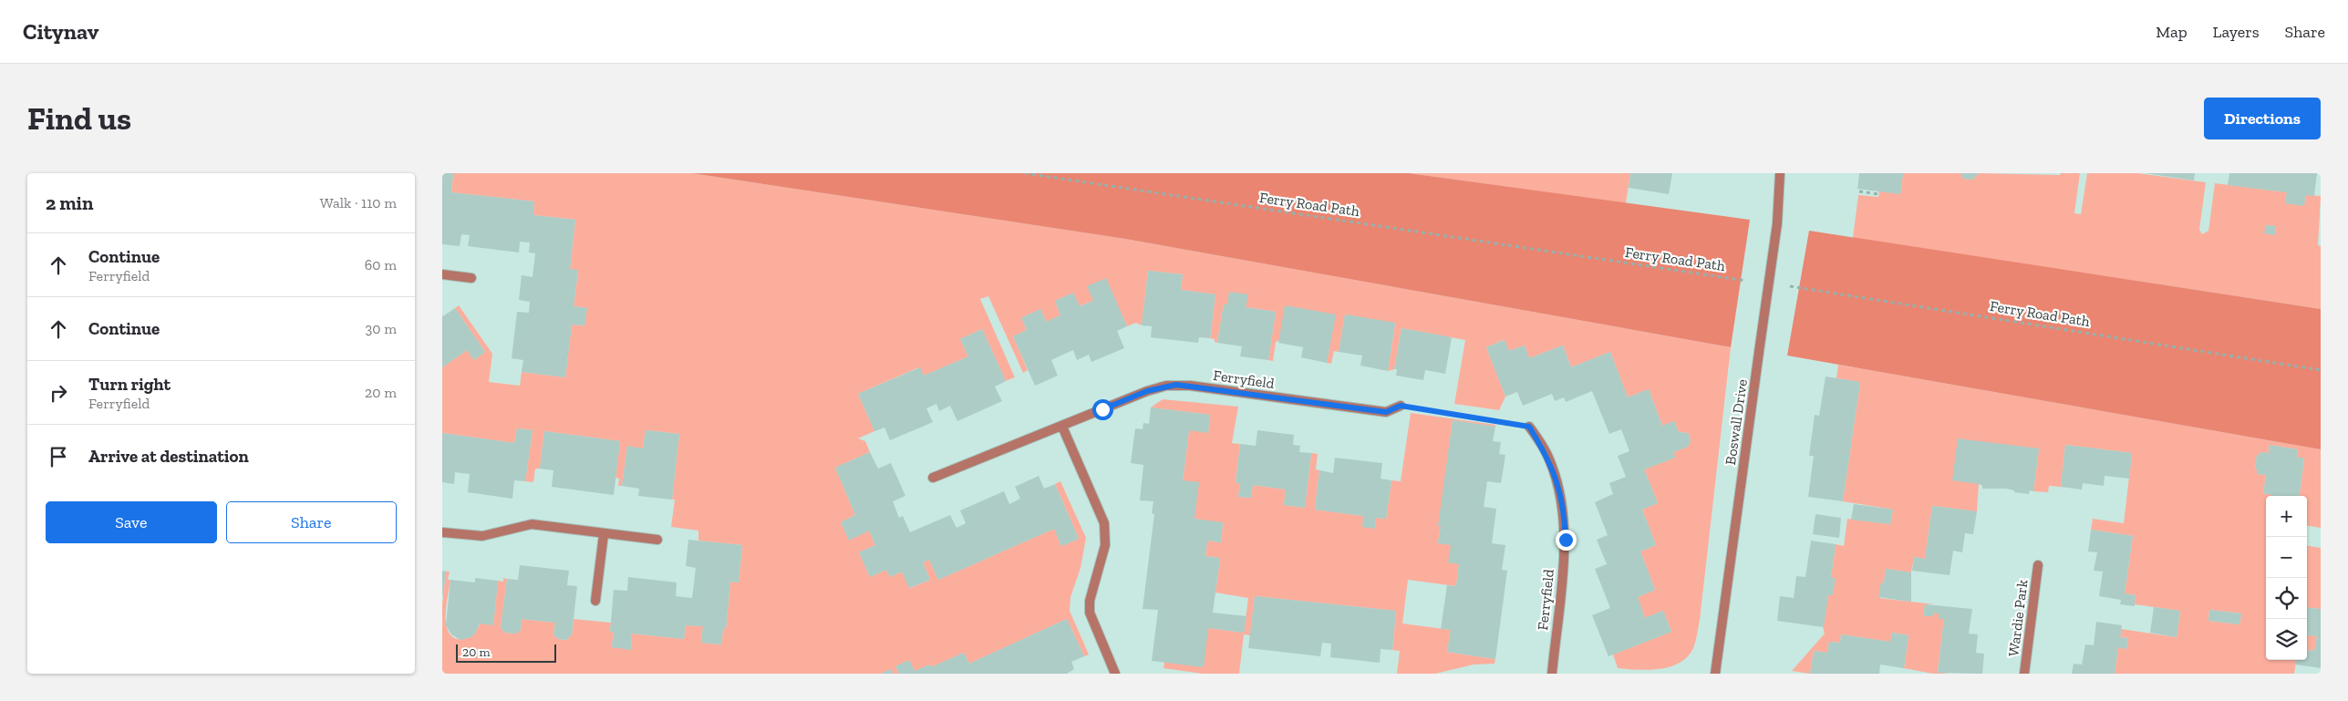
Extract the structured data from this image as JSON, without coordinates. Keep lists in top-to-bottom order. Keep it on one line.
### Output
{"streets":{"street":["Ferryfield","Boswall Drive","Wardie Park"],"path":["Ferry Road Path"]},"scale_bar":"20 m","page":{"header":"Citynav","nav":["Map","Layers","Share"],"buttons":["Directions",["Save","Share"]],"title":"Find us","heading":["2 min","Walk · 110 m"],"list":[["Continue","Ferryfield","60 m"],["Continue","30 m"],["Turn right","Ferryfield","20 m"],"Arrive at destination"],"map_buttons":["+","−"],"scale":"20 m"}}
